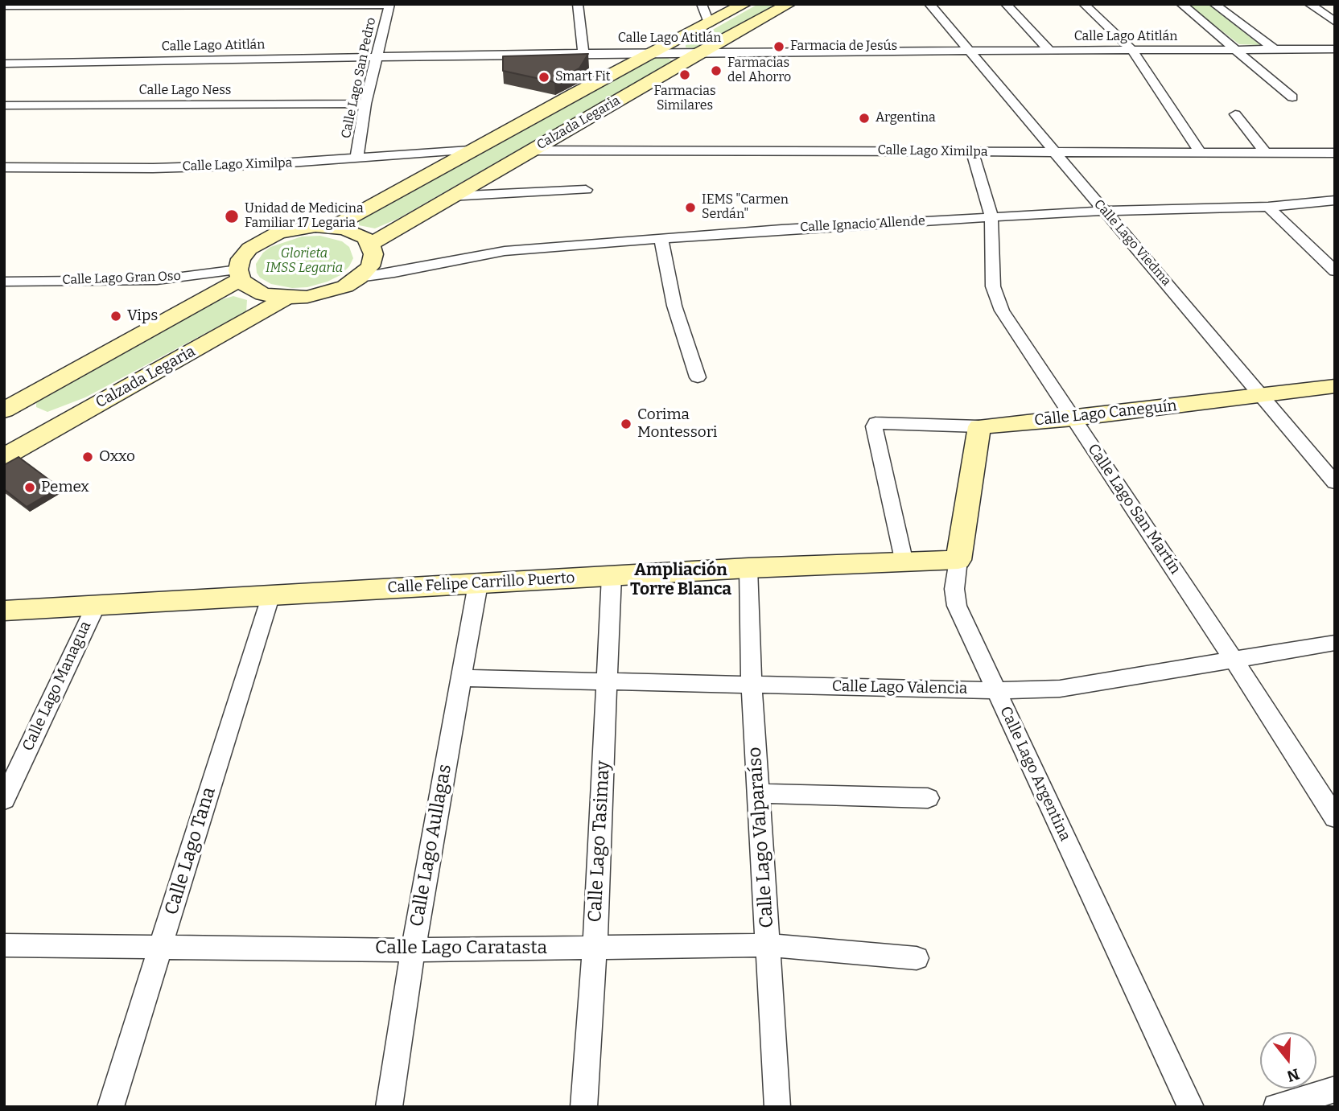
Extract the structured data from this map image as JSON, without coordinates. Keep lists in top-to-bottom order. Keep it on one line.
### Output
{"streets":{"main road":["Calzada Legaria","Calle Lago Caneguín","Calle Felipe Carrillo Puerto","Calle Lago Argentina"],"street":["Calle Lago Atitlán","Calle Lago San Pedro","Calle Lago Ness","Calle Lago Ximilpa","Calle Ignacio Allende","Calle Lago Viedma","Calle Lago Gran Oso","Calle Lago San Martín","Calle Lago Managua","Calle Lago Valencia","Calle Lago Valparaíso","Calle Lago Tasimay","Calle Lago Aullagas","Calle Lago Tana","Calle Lago Caratasta"]},"crossings":[["Calle Lago Atitlán","Calle Lago San Pedro"],["Calle Lago Atitlán","Calzada Legaria"],["Calle Lago Atitlán","Calle Lago Viedma"],["Calle Lago San Pedro","Calle Lago Ness"],["Calle Lago San Pedro","Calle Lago Ximilpa"],["Calzada Legaria","Calle Lago Ximilpa"],["Calle Lago Ximilpa","Calle Lago Viedma"],["Calle Lago Ximilpa","Calle Lago San Martín"],["Calle Ignacio Allende","Calle Lago Viedma"],["Calle Ignacio Allende","Calle Lago San Martín"],["Calle Lago Viedma","Calle Lago Caneguín"],["Calle Lago Caneguín","Calle Lago San Martín"],["Calle Lago Caneguín","Calle Felipe Carrillo Puerto"],["Calle Lago Caneguín","Calle Lago Argentina"],["Calle Lago San Martín","Calle Lago Valencia"],["Calle Felipe Carrillo Puerto","Calle Lago Managua"],["Calle Felipe Carrillo Puerto","Calle Lago Argentina"],["Calle Felipe Carrillo Puerto","Calle Lago Valparaíso"],["Calle Felipe Carrillo Puerto","Calle Lago Tasimay"],["Calle Felipe Carrillo Puerto","Calle Lago Aullagas"],["Calle Felipe Carrillo Puerto","Calle Lago Tana"],["Calle Lago Valencia","Calle Lago Argentina"],["Calle Lago Valencia","Calle Lago Valparaíso"],["Calle Lago Valencia","Calle Lago Tasimay"],["Calle Lago Valencia","Calle Lago Aullagas"],["Calle Lago Valparaíso","Calle Lago Caratasta"],["Calle Lago Tasimay","Calle Lago Caratasta"],["Calle Lago Aullagas","Calle Lago Caratasta"],["Calle Lago Tana","Calle Lago Caratasta"]],"districts":["Ampliación Torre Blanca"],"parks":["Glorieta IMSS Legaria"],"places":["Farmacia de Jesús","Farmacias del Ahorro","Farmacias Similares","Smart Fit","Argentina","IEMS \"Carmen Serdán\"","Unidad de Medicina Familiar 17 Legaria","Vips","Corima Montessori","Oxxo","Pemex"],"north":"bottom"}
